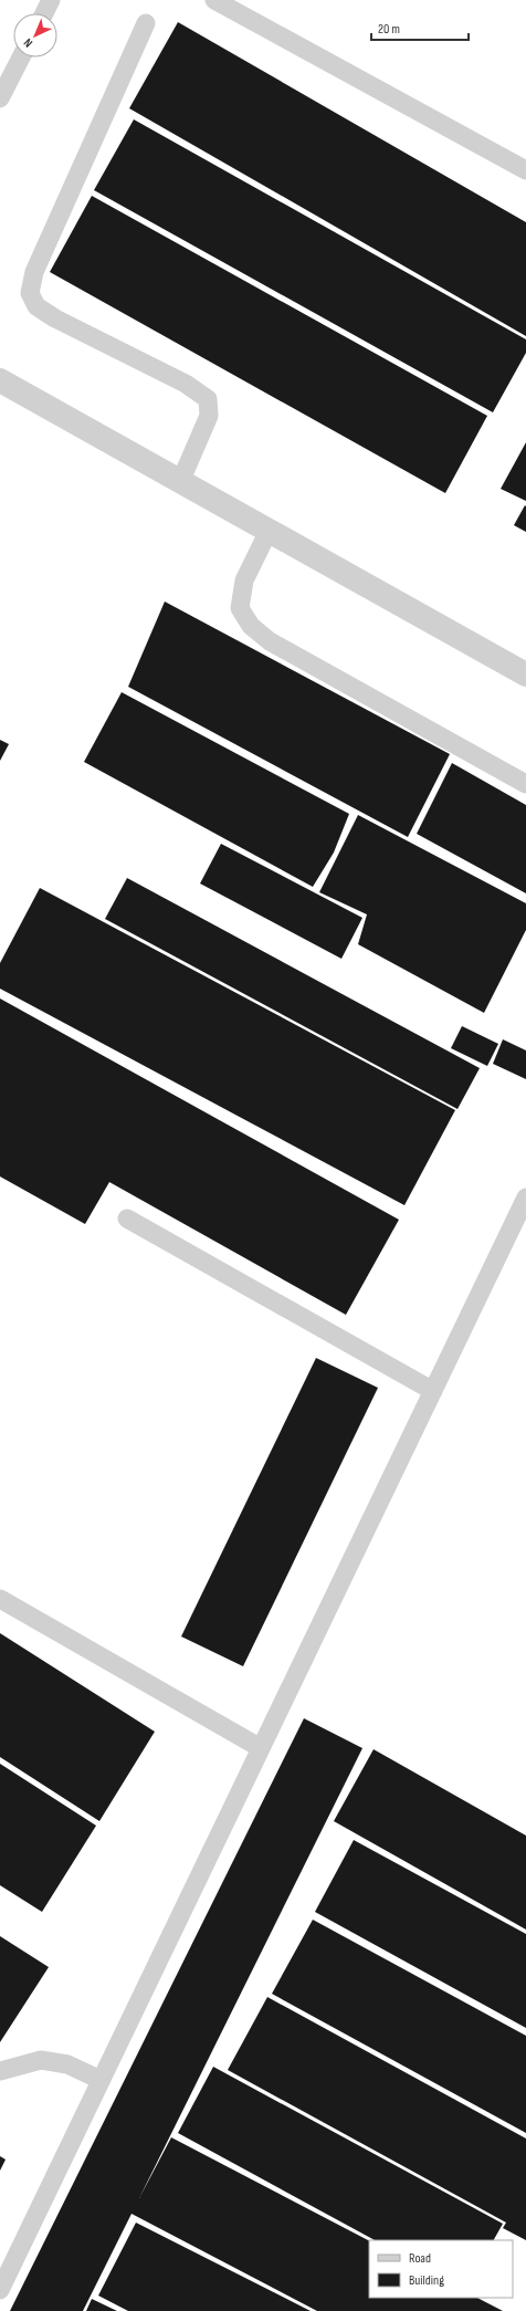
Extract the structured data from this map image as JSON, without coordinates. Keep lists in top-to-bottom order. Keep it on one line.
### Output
{"legend":["Road","Building"],"scale_bar":"20 m","north":"bottom left"}
